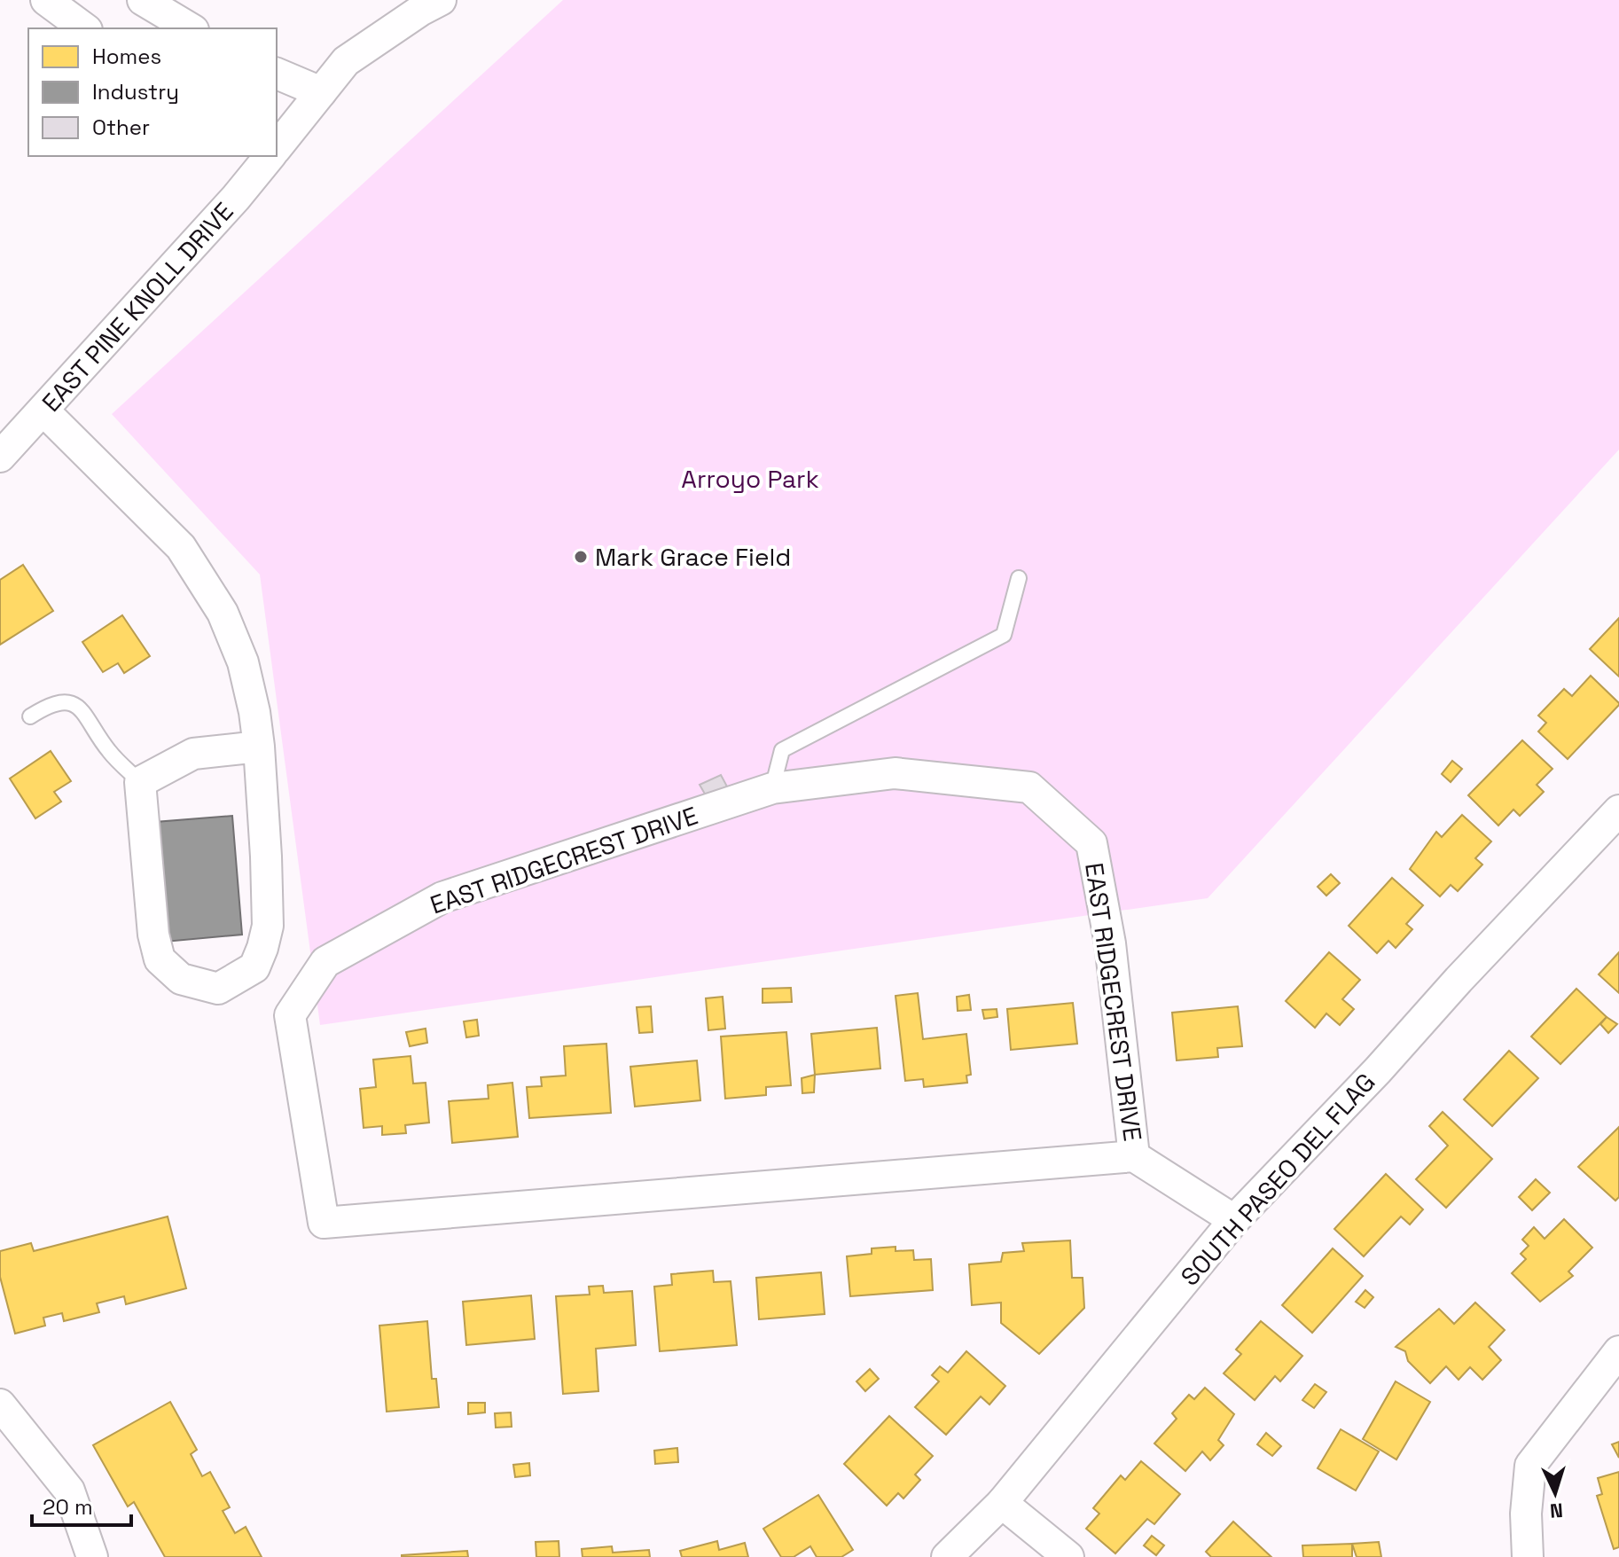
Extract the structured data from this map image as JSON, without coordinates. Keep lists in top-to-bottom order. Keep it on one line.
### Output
{"streets":{"street":["EAST PINE KNOLL DRIVE","EAST RIDGECREST DRIVE","SOUTH PASEO DEL FLAG"]},"crossings":[["EAST RIDGECREST DRIVE","SOUTH PASEO DEL FLAG"]],"parks":["Arroyo Park"],"places":["Mark Grace Field"],"legend":["Homes","Industry","Other"],"scale_bar":"20 m","north":"bottom"}
